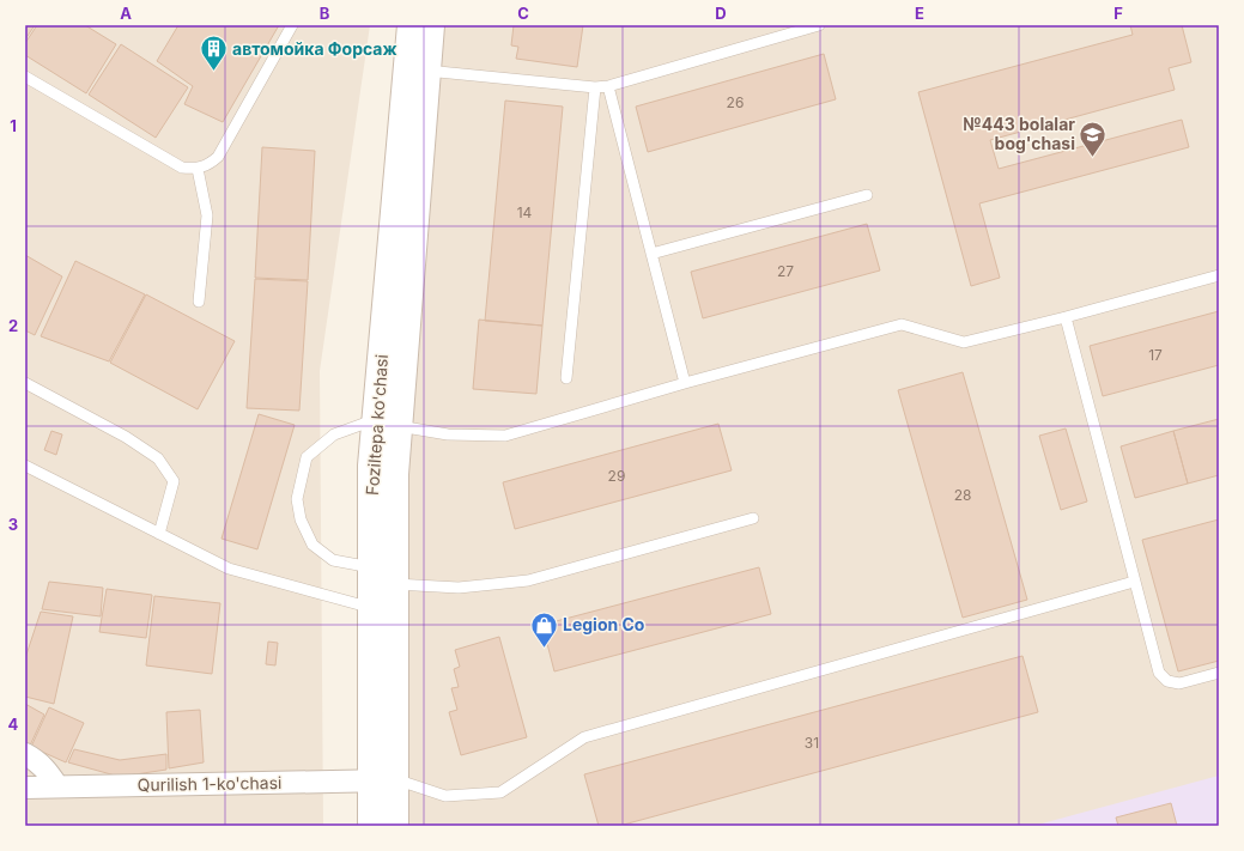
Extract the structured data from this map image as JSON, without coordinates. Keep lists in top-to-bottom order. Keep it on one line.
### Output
{"streets":{"main road":["Foziltepa ko'chasi"],"street":["Qurilish 1-ko'chasi"]},"crossings":[["Foziltepa ko'chasi","Qurilish 1-ko'chasi"]],"places":{"building":["автомойка Форсаж"],"school or university":["№443 bolalar bog'chasi"],"shop":["Legion Co"]},"house_numbers":["26","14","27","17","29","28","31"],"grid":{"columns":["A","B","C","D","E","F"],"rows":["1","2","3","4"]}}
